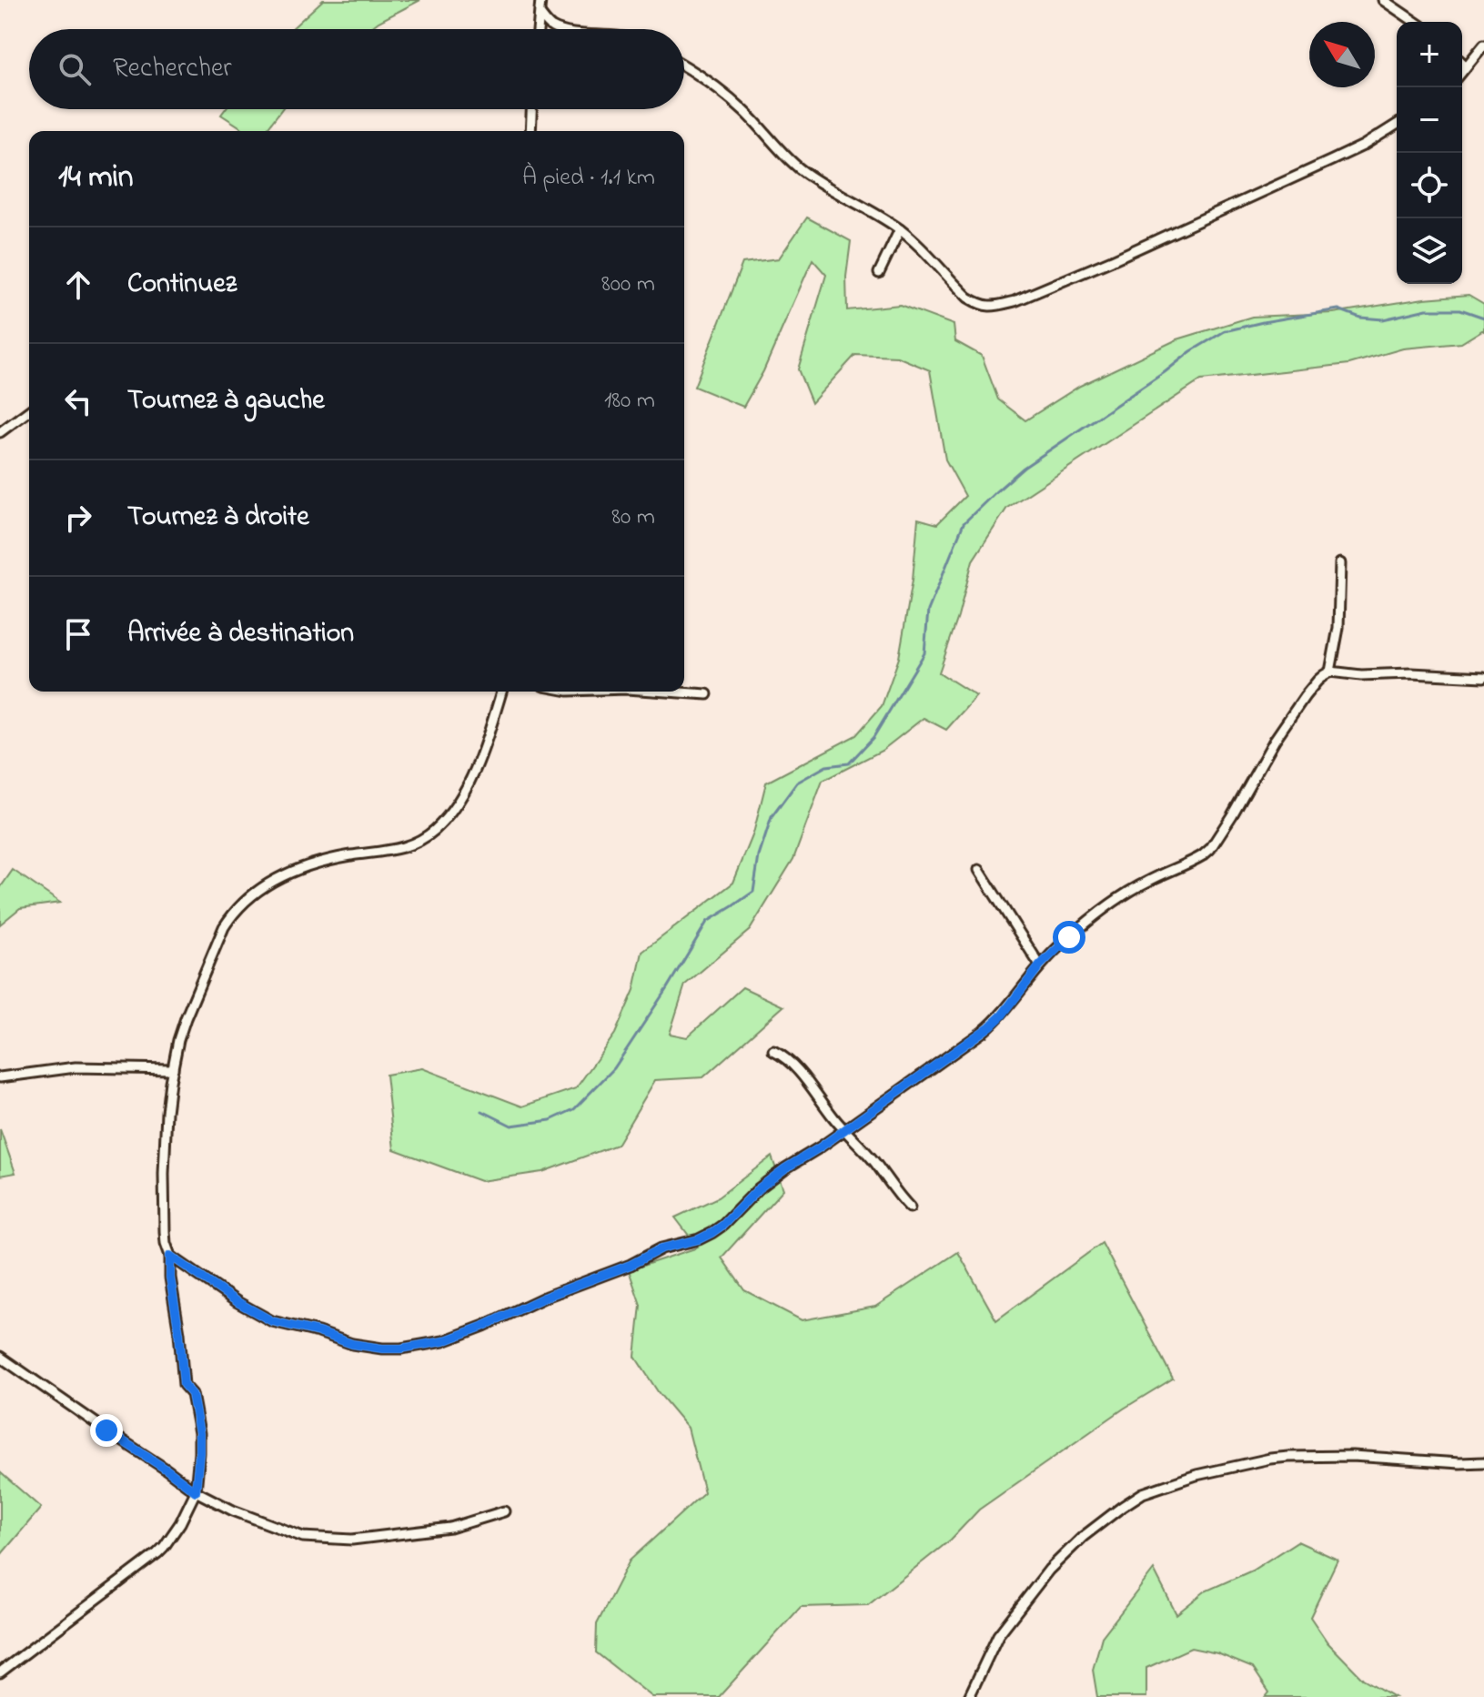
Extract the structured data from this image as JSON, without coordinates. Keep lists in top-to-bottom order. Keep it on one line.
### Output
{"north":"top left","page":{"map_buttons":["+","−"],"search":"Rechercher","heading":["14 min","À pied · 1.1 km"],"list":[["Continuez","800 m"],["Tournez à gauche","180 m"],["Tournez à droite","80 m"],"Arrivée à destination"]}}
